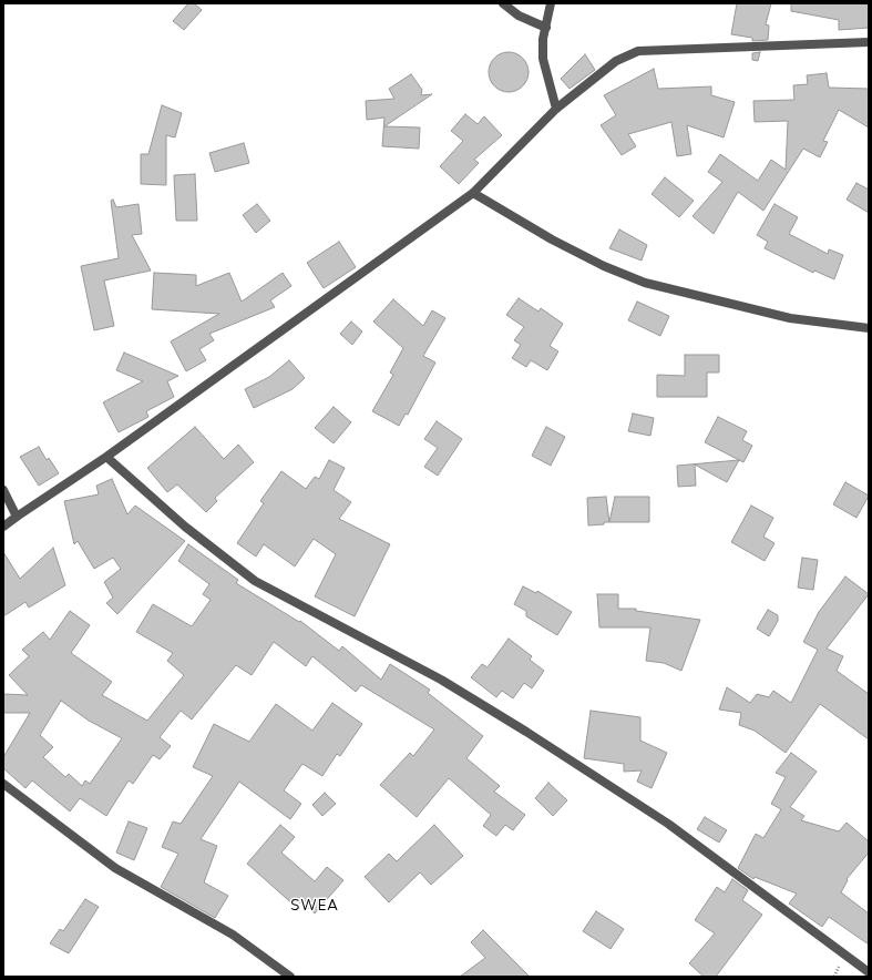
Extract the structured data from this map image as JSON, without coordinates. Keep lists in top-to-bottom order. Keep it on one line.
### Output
{"districts":["SWEA"]}
